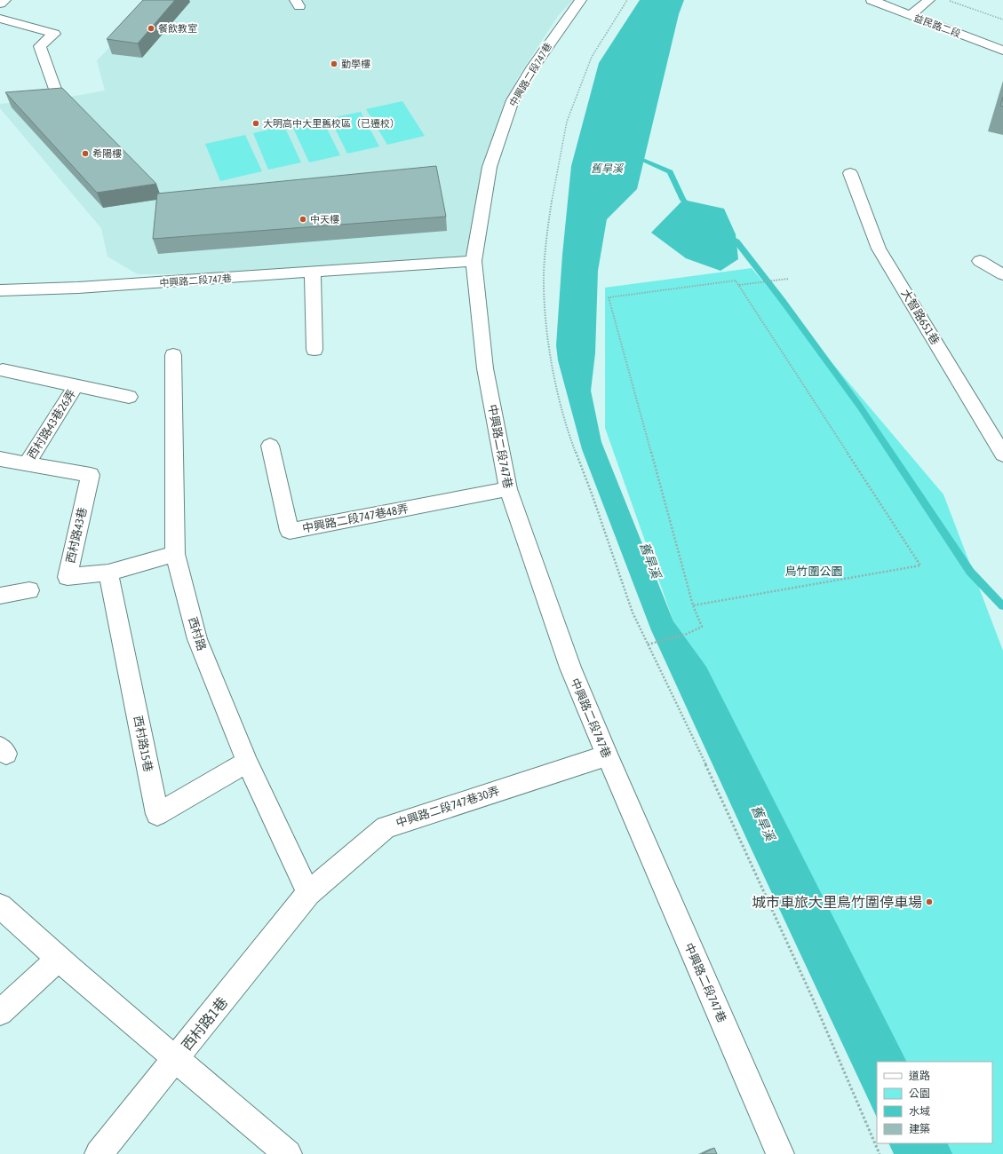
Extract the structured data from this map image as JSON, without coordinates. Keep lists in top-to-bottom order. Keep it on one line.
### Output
{"streets":{"street":["益民路二段","中興路二段747巷","大智路651巷","西村路43巷26弄","中興路二段747巷48弄","西村路43巷","西村路","西村路15巷","中興路二段747巷30弄","西村路1巷"]},"crossings":[["中興路二段747巷","中興路二段747巷48弄"],["中興路二段747巷","中興路二段747巷30弄"],["西村路43巷26弄","西村路43巷"],["西村路43巷","西村路"],["西村路43巷","西村路15巷"],["西村路","西村路15巷"],["西村路","中興路二段747巷30弄"],["西村路","西村路1巷"],["中興路二段747巷30弄","西村路1巷"]],"water":["舊旱溪"],"parks":["鳥竹圍公園"],"places":["餐飲教室","勤學樓","大明高中大里舊校區（已遷校）","希陽樓","中天樓","城市車旅大里鳥竹圍停車場"],"legend":["道路","公園","水域","建築"]}
